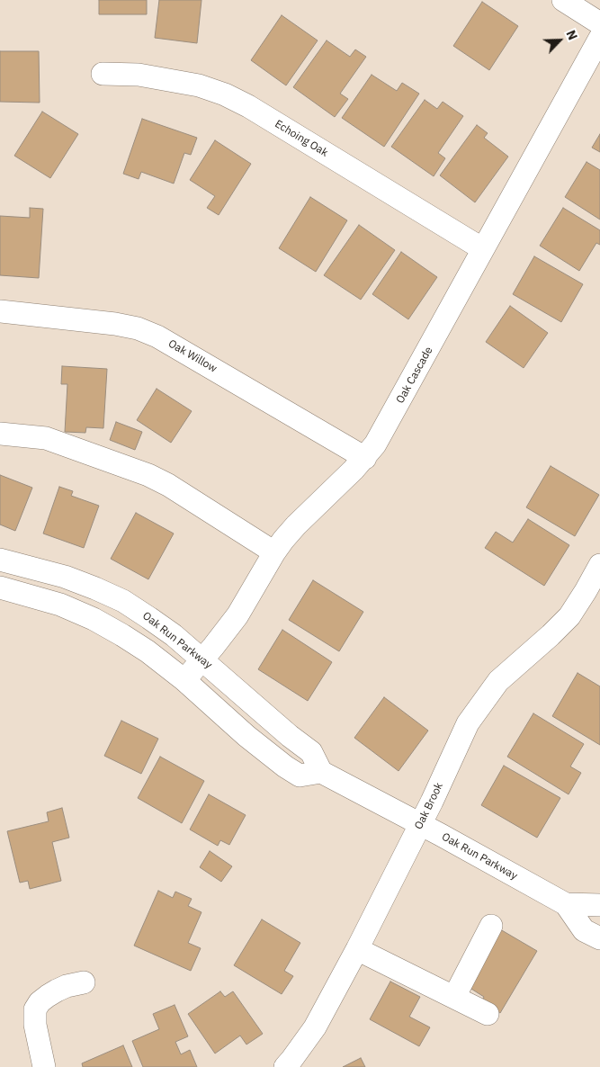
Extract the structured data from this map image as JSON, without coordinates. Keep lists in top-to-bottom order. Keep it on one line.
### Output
{"streets":{"street":["Echoing Oak","Oak Willow","Oak Cascade","Oak Run Parkway","Oak Brook"]},"crossings":[["Echoing Oak","Oak Cascade"],["Oak Willow","Oak Cascade"],["Oak Cascade","Oak Run Parkway"],["Oak Run Parkway","Oak Brook"]],"north":"top right"}
